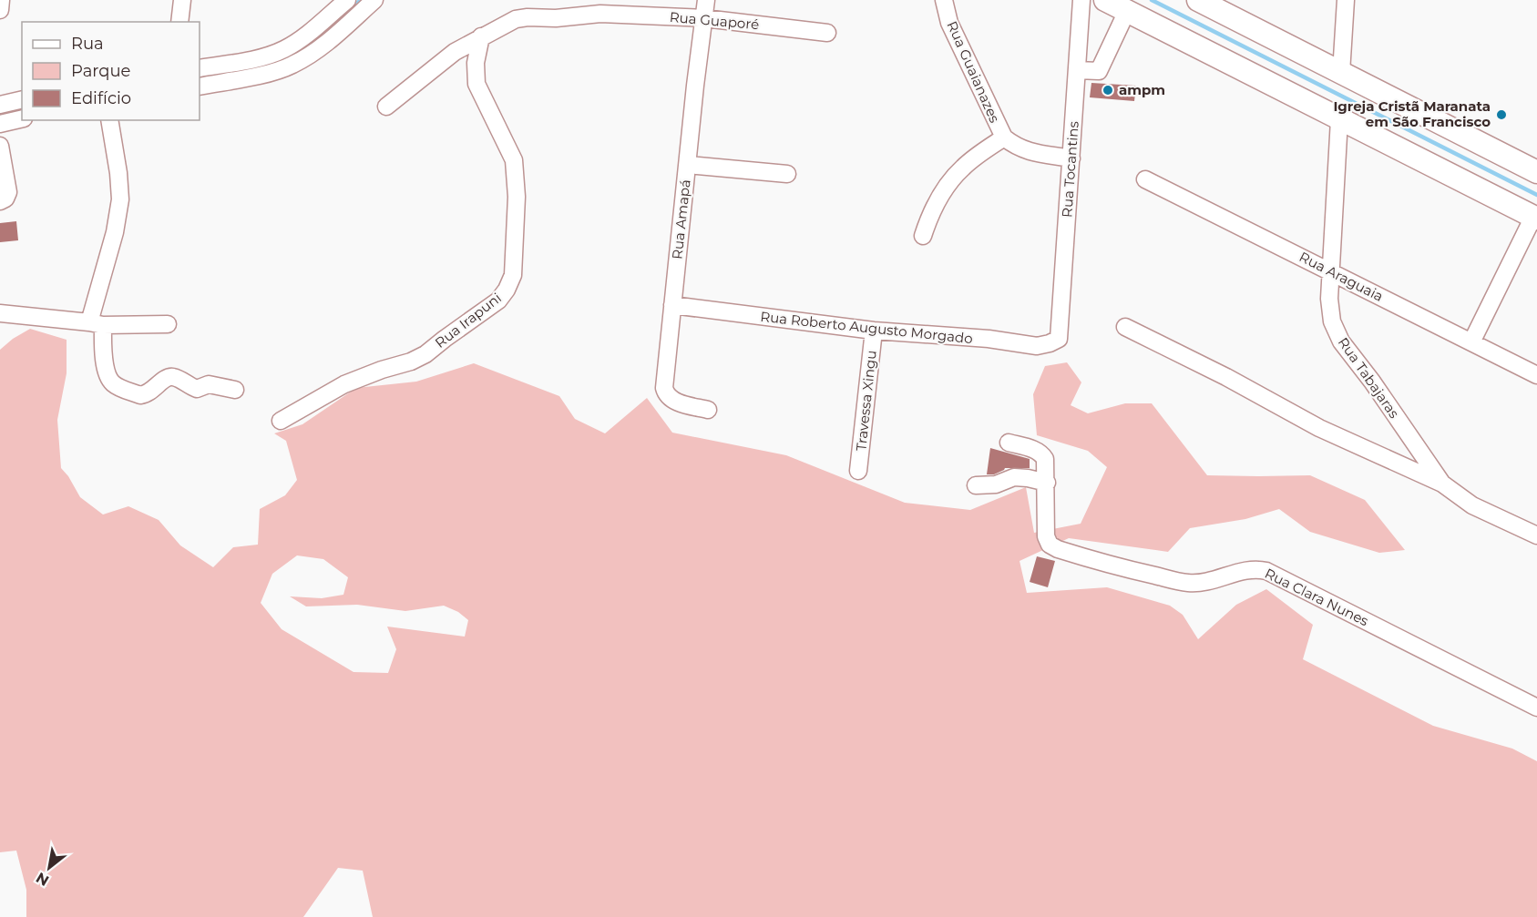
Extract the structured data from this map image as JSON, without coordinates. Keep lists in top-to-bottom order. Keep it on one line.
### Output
{"streets":{"street":["Rua Guaporé","Rua Guaianazes","Rua Tocantins","Rua Amapá","Rua Araguaia","Rua Irapuni","Rua Roberto Augusto Morgado","Rua Tabajaras","Travessa Xingu","Rua Clara Nunes"]},"crossings":[["Rua Guaporé","Rua Amapá"],["Rua Guaporé","Rua Irapuni"],["Rua Guaianazes","Rua Tocantins"],["Rua Tocantins","Rua Roberto Augusto Morgado"],["Rua Amapá","Rua Roberto Augusto Morgado"],["Rua Araguaia","Rua Tabajaras"],["Rua Roberto Augusto Morgado","Travessa Xingu"]],"places":["ampm","Igreja Cristã Maranata em São Francisco"],"legend":["Rua","Parque","Edifício"],"north":"bottom left"}
